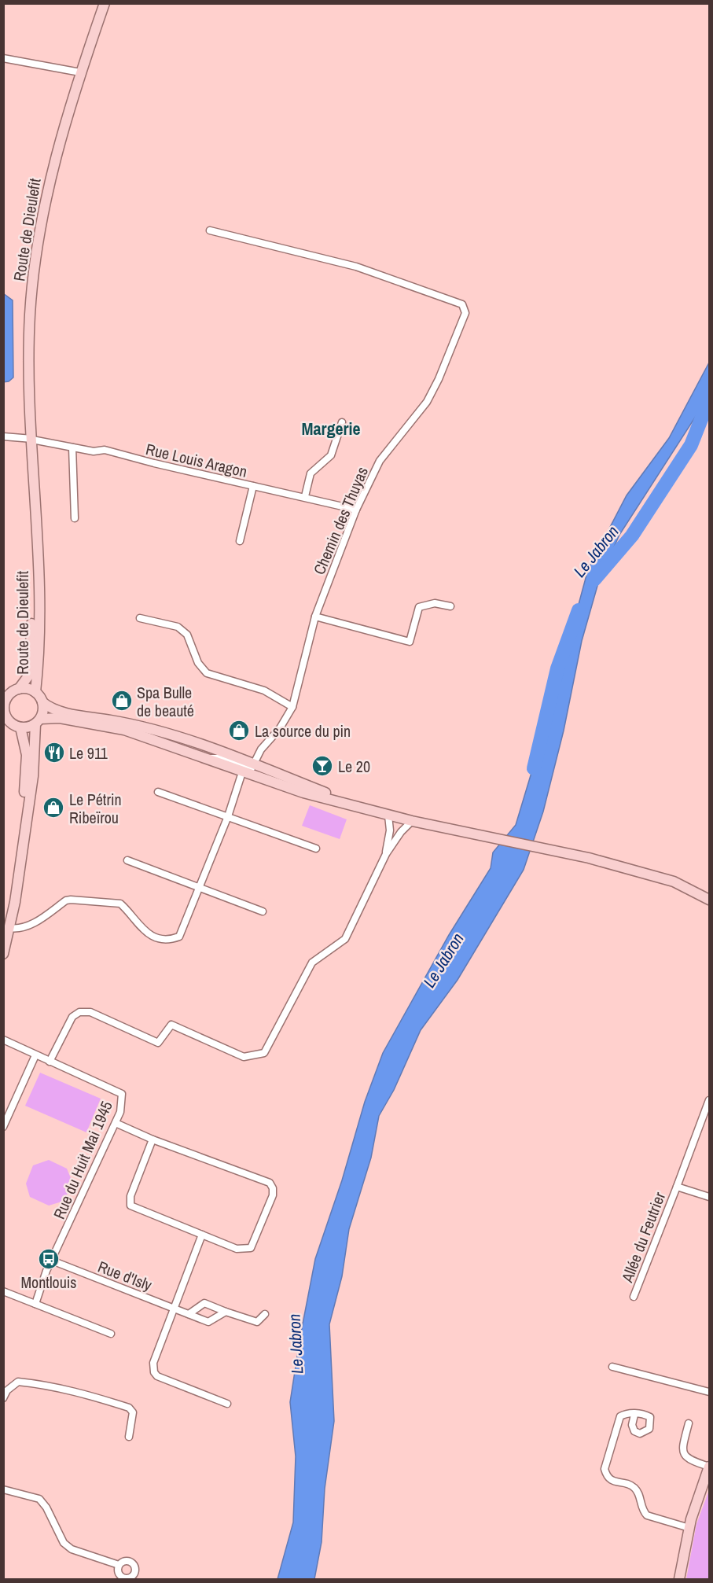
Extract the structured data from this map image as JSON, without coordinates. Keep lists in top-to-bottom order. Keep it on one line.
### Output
{"streets":{"main road":["Route de Dieulefit"],"street":["Rue Louis Aragon","Chemin des Thuyas","Rue du Huit Mai 1945","Allée du Feutrier","Rue d'Isly"]},"crossings":[["Route de Dieulefit","Rue Louis Aragon"],["Rue Louis Aragon","Chemin des Thuyas"],["Rue du Huit Mai 1945","Rue d'Isly"]],"districts":["Margerie"],"water":["Le Jabron"],"places":{"shop":["Spa Bulle de beauté","La source du pin","Le Pétrin Ribeïrou"],"restaurant":["Le 911"],"bar":["Le 20"],"bus stop":["Montlouis"]}}
